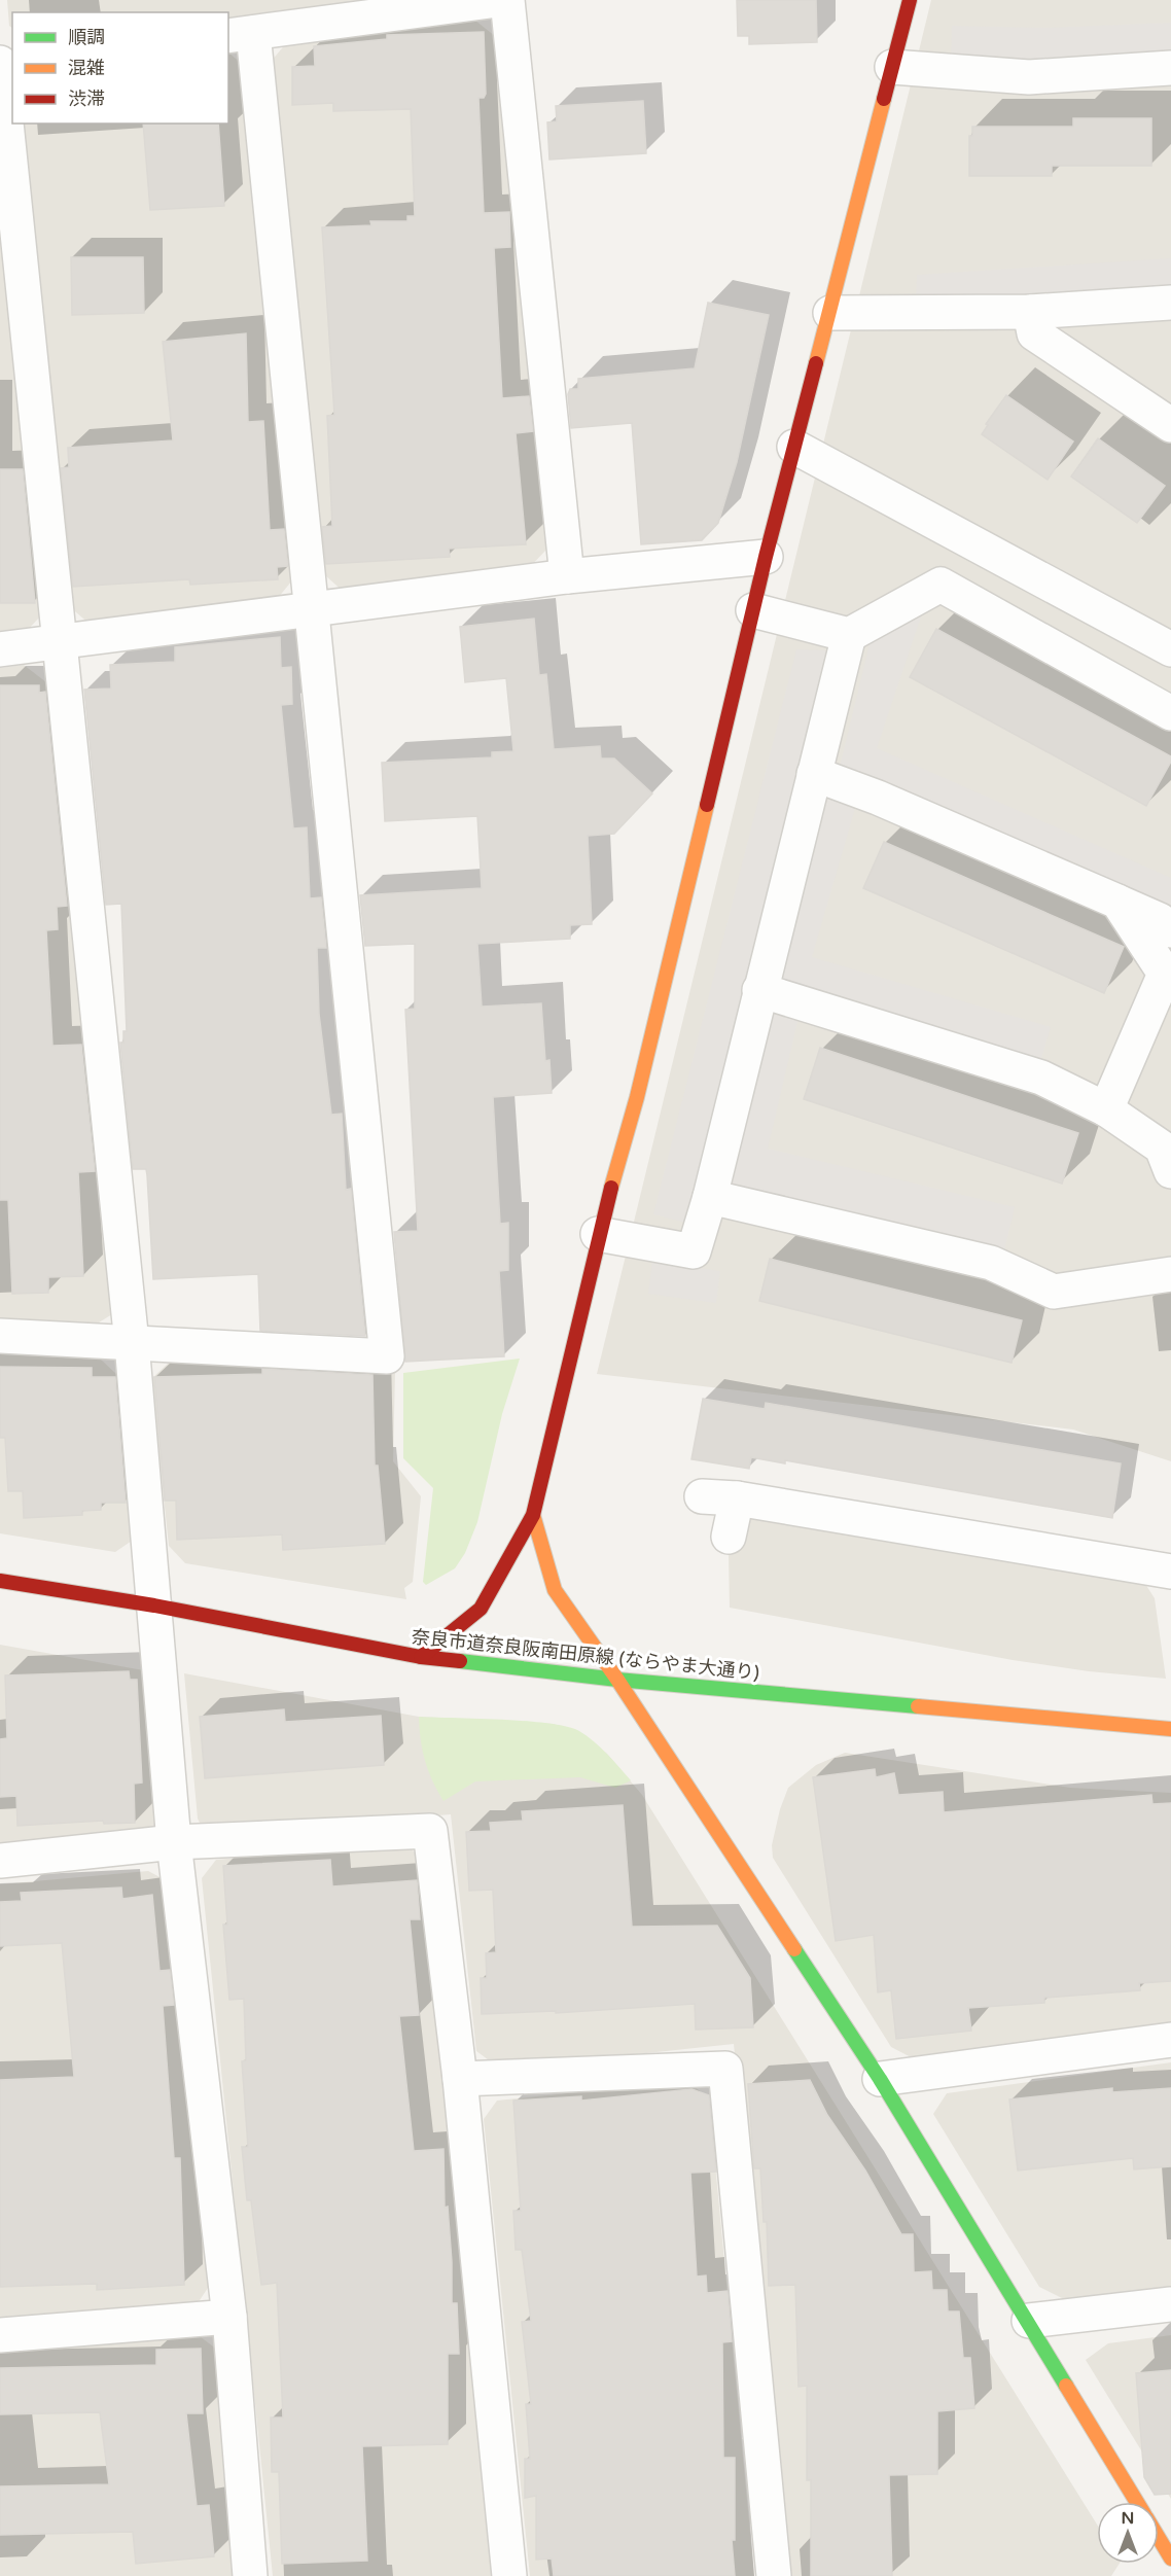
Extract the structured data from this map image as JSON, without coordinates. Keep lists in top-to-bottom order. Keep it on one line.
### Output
{"streets":{"street":["奈良市道奈良阪南田原線 (ならやま大通り)"]},"legend":["順調","混雑","渋滞"],"north":"top"}
